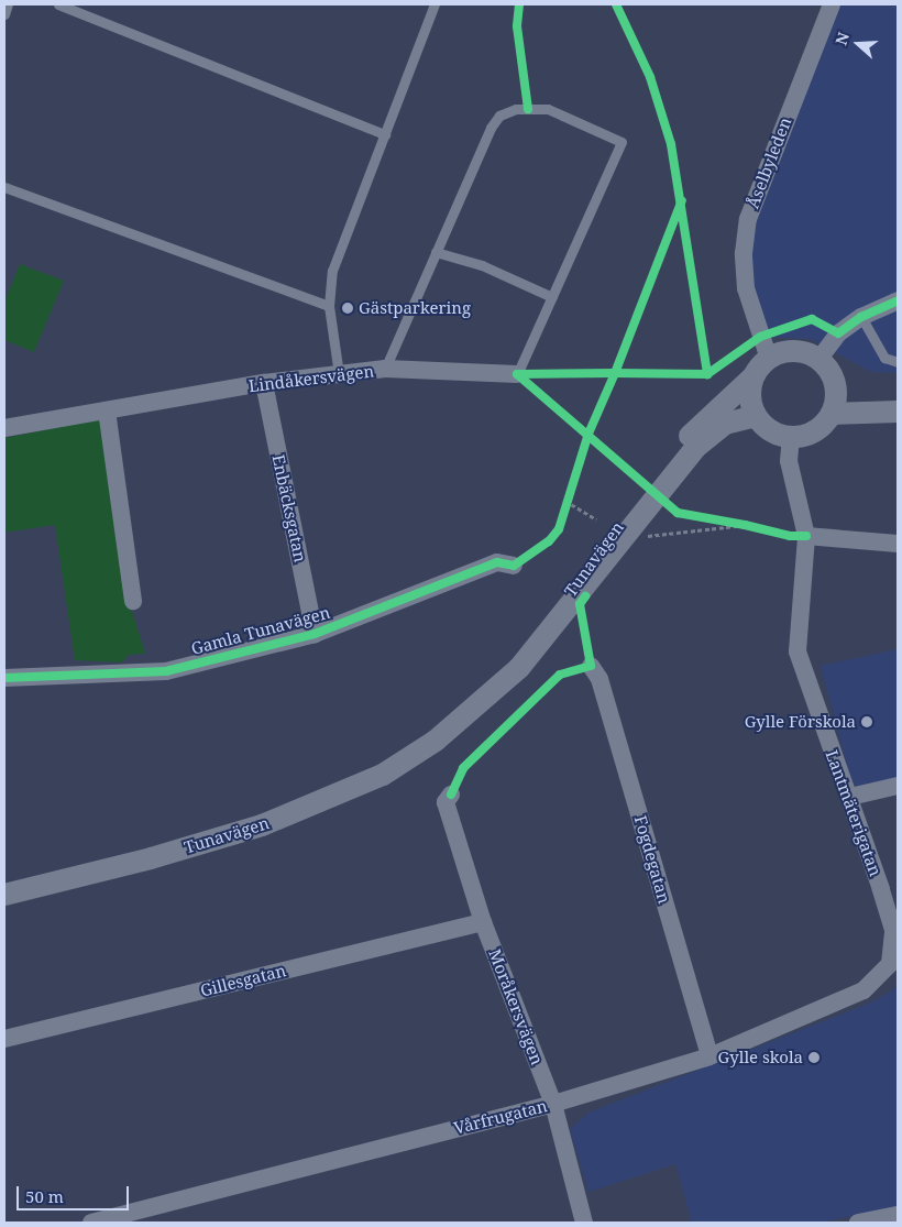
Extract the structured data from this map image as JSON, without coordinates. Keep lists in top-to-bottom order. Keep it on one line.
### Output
{"streets":{"street":["Åselbyleden","Lindåkersvägen","Enbäcksgatan","Tunavägen","Gamla Tunavägen","Lantmäterigatan","Fogdegatan","Gillesgatan","Moråkersvägen","Vårfrugatan"]},"crossings":[["Åselbyleden","Tunavägen"],["Åselbyleden","Lantmäterigatan"],["Lindåkersvägen","Enbäcksgatan"],["Enbäcksgatan","Gamla Tunavägen"],["Tunavägen","Lantmäterigatan"],["Lantmäterigatan","Vårfrugatan"],["Fogdegatan","Vårfrugatan"],["Gillesgatan","Moråkersvägen"],["Moråkersvägen","Vårfrugatan"]],"places":["Gästparkering","Gylle Förskola","Gylle skola"],"scale_bar":"50 m","north":"left"}
